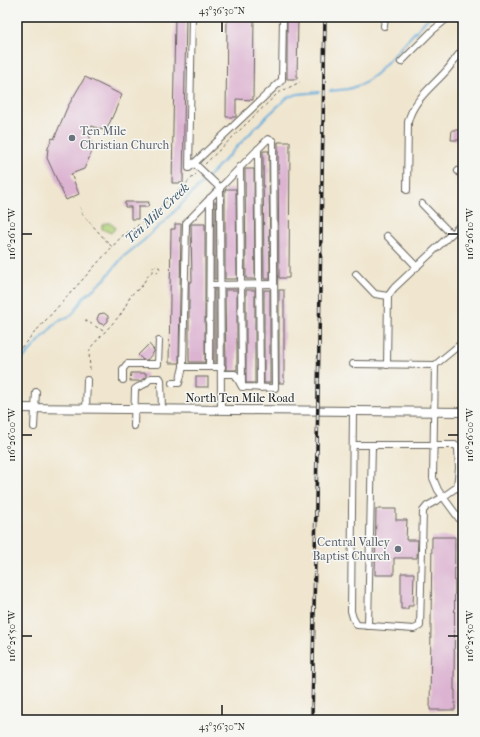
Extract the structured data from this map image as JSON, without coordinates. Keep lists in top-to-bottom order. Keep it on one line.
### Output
{"streets":{"main road":["North Ten Mile Road"]},"water":["Ten Mile Creek"],"places":["Ten Mile Christian Church","Central Valley Baptist Church"],"coordinates":["43°36'30\"N","116°26'10\"W","116°26'00\"W","116°25'50\"W"]}
